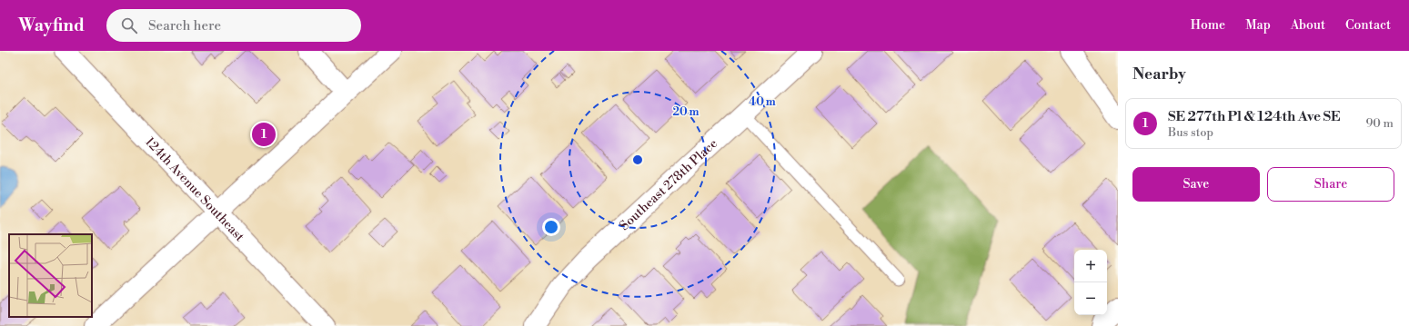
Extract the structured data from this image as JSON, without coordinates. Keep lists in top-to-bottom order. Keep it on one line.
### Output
{"streets":{"street":["Southeast 278th Place","124th Avenue Southeast"]},"page":{"header":"Wayfind","search":"Search here","nav":["Home","Map","About","Contact"],"heading":"Nearby","list":[{"mark":"1","name":"SE 277th Pl & 124th Ave SE","note":"Bus stop","value":"90 m"}],"pins":"1","buttons":["Save","Share"],"map_buttons":["+","−"]},"rings":["40 m","20 m"]}
